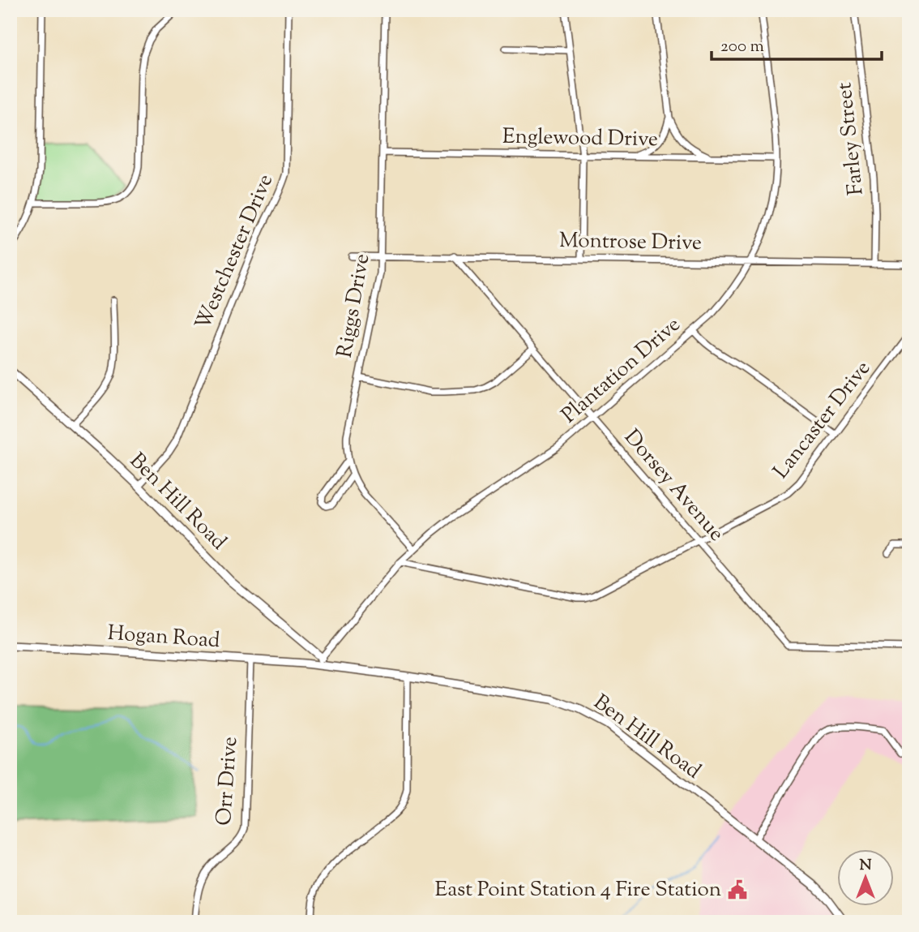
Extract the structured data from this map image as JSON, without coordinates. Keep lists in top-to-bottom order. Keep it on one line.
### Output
{"streets":{"street":["Englewood Drive","Farley Street","Montrose Drive","Westchester Drive","Riggs Drive","Plantation Drive","Lancaster Drive","Dorsey Avenue","Ben Hill Road","Hogan Road","Orr Drive"]},"crossings":[["Englewood Drive","Riggs Drive"],["Englewood Drive","Plantation Drive"],["Farley Street","Montrose Drive"],["Montrose Drive","Riggs Drive"],["Montrose Drive","Plantation Drive"],["Montrose Drive","Dorsey Avenue"],["Westchester Drive","Ben Hill Road"],["Riggs Drive","Plantation Drive"],["Plantation Drive","Lancaster Drive"],["Plantation Drive","Dorsey Avenue"],["Plantation Drive","Ben Hill Road"],["Plantation Drive","Hogan Road"],["Lancaster Drive","Dorsey Avenue"],["Ben Hill Road","Hogan Road"],["Hogan Road","Orr Drive"]],"places":{"public building":["East Point Station 4 Fire Station"]},"scale_bar":"200 m","north":"top"}
